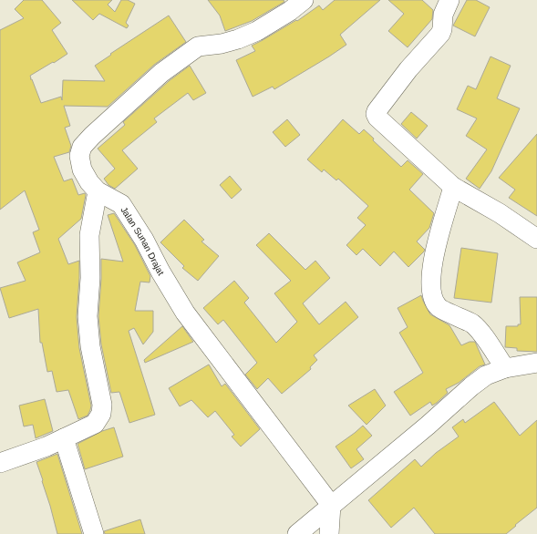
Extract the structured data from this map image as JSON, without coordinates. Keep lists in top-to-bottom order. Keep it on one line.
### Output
{"streets":{"street":["Jalan Sunan Drajat"]}}
